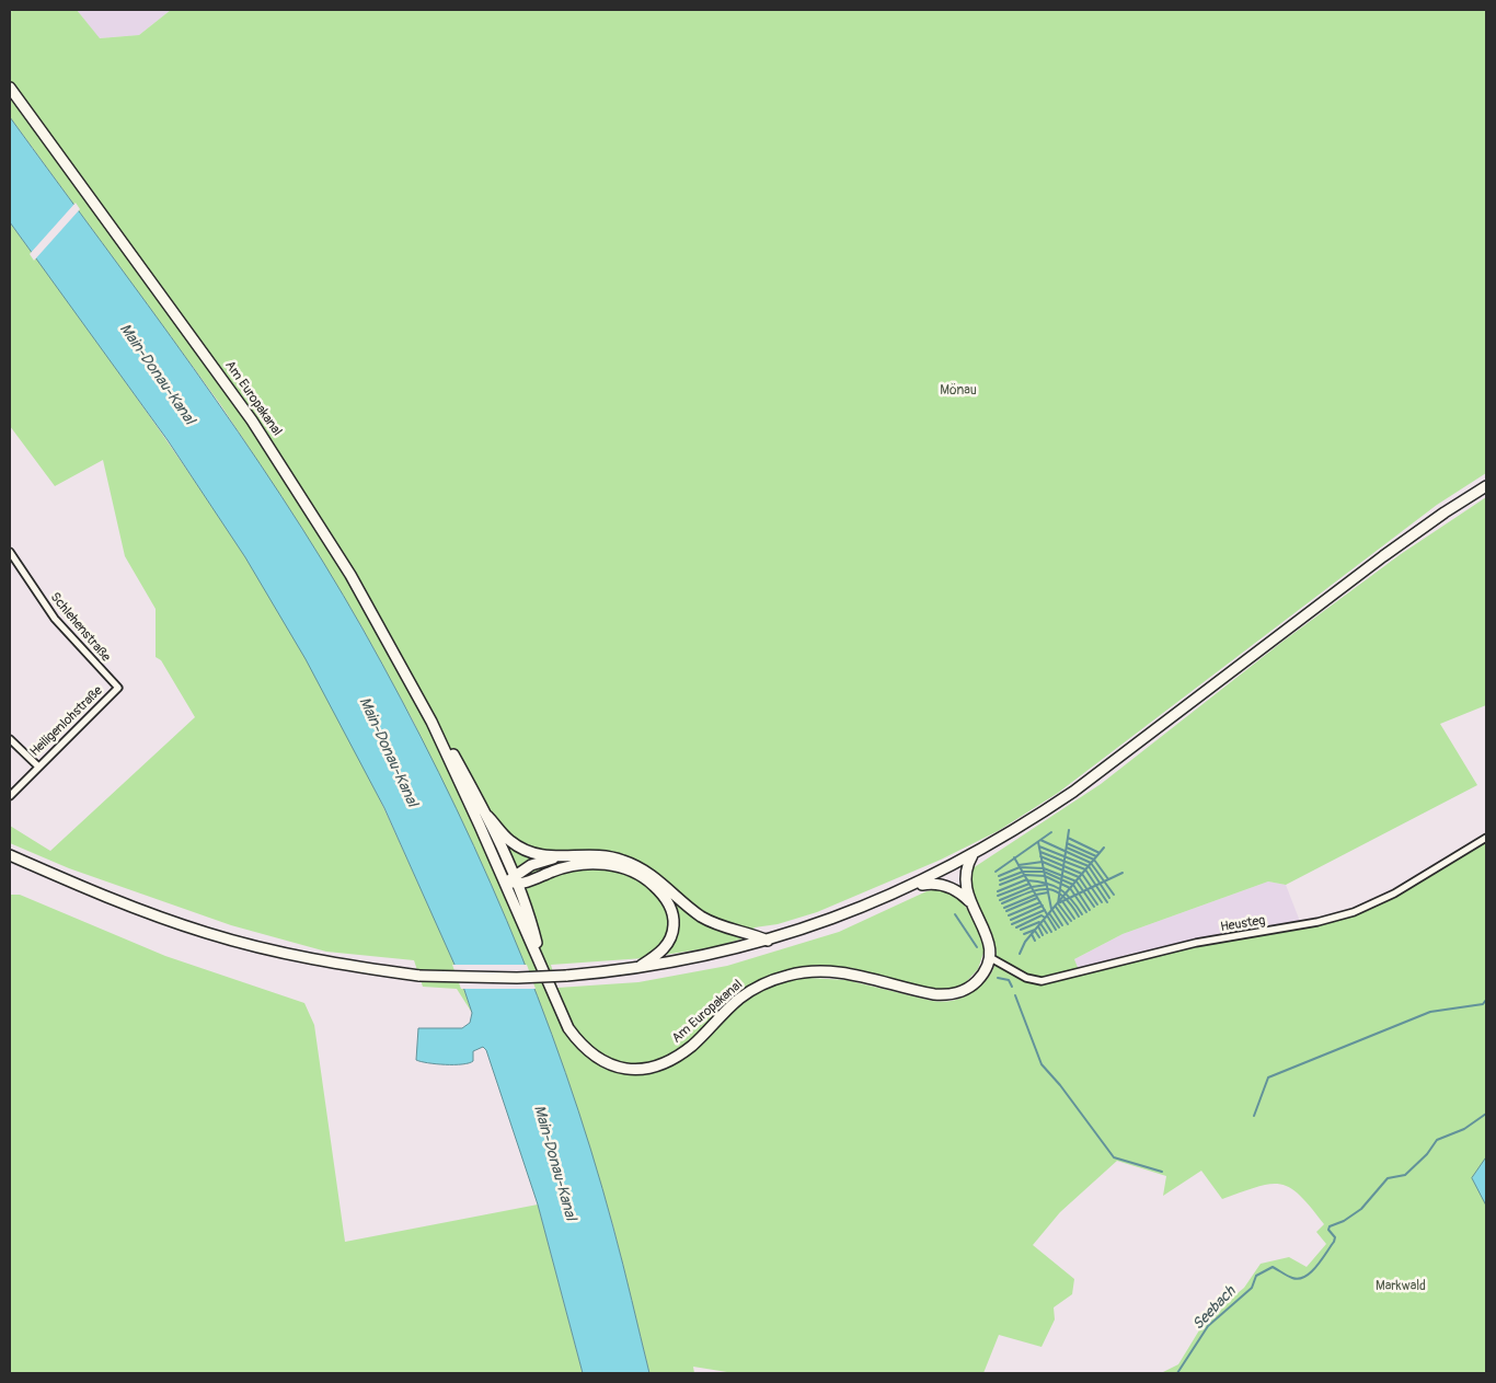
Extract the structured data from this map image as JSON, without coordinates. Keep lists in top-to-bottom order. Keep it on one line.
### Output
{"streets":{"main road":["Am Europakanal"],"street":["Schlehenstraße","Heiligenlohstraße","Heusteg"]},"crossings":[["Am Europakanal","Heusteg"],["Schlehenstraße","Heiligenlohstraße"]],"water":["Main-Donau-Kanal","Seebach"],"parks":["Mönau","Markwald"]}
